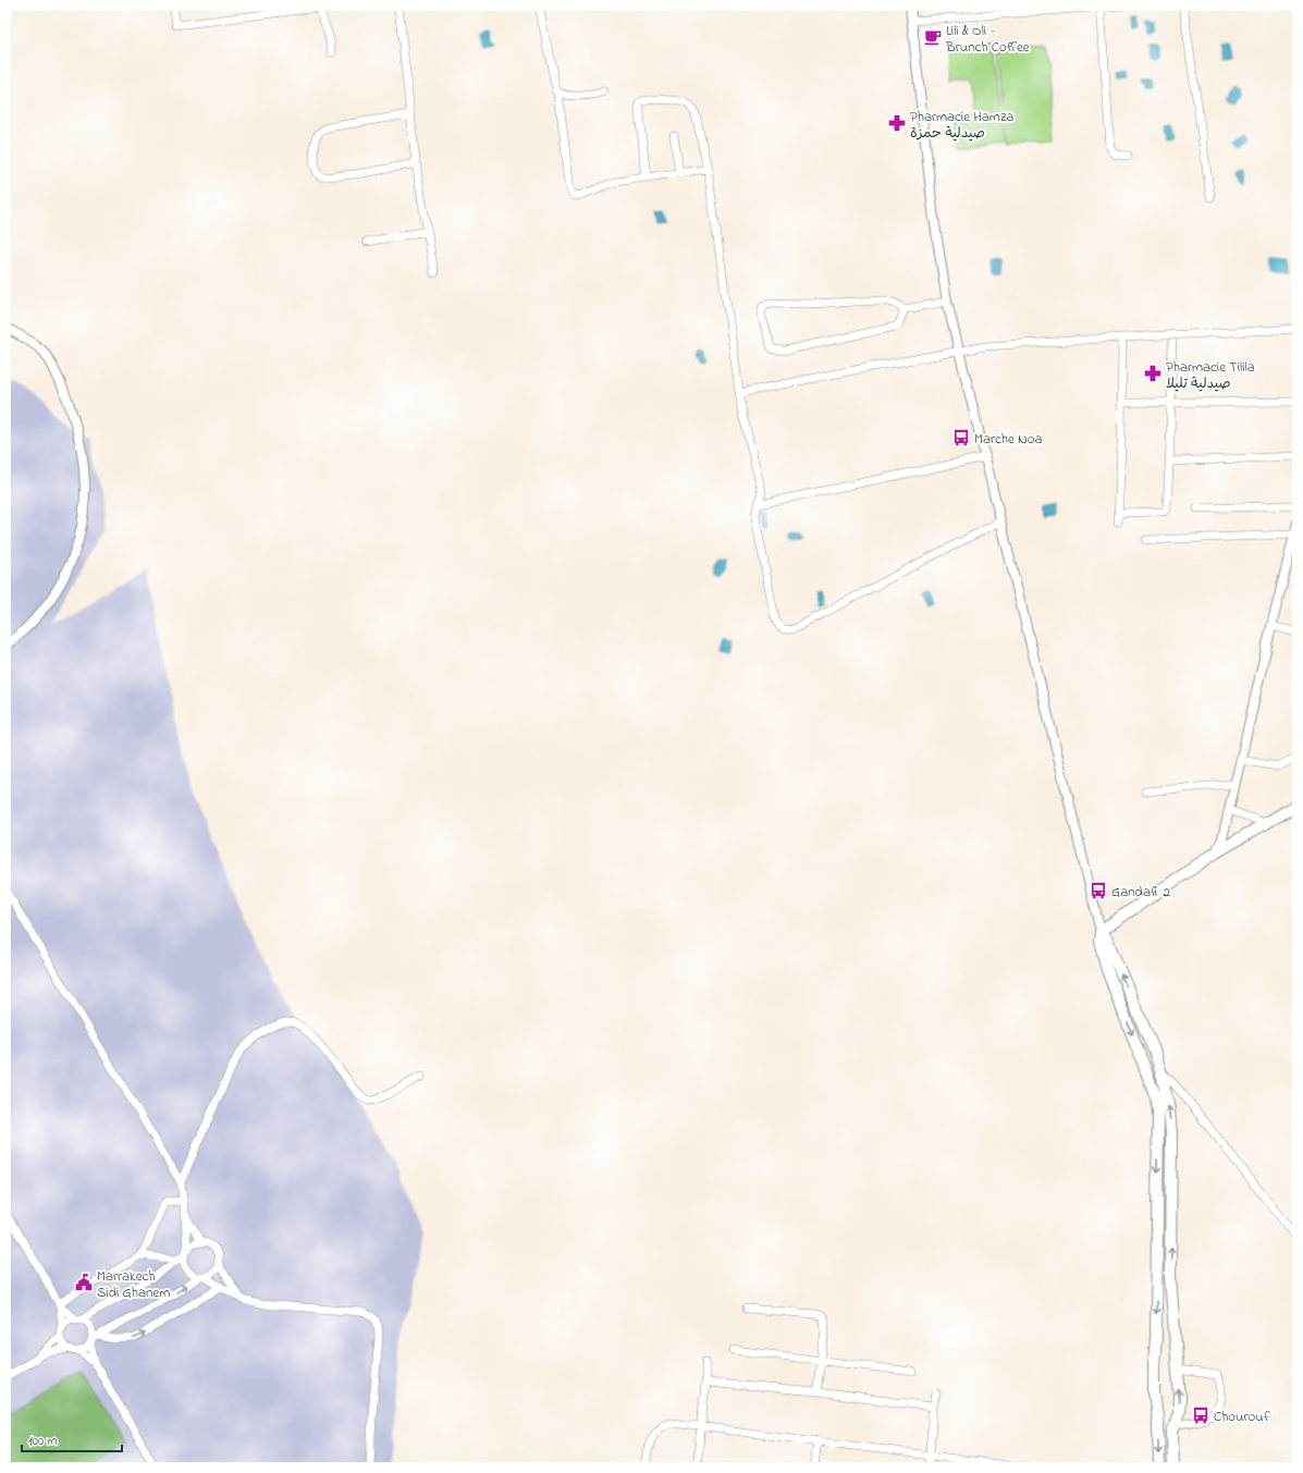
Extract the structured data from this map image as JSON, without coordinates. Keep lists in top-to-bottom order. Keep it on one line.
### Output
{"places":{"cafe":["Lili & Oli - Brunch Coffee"],"pharmacy":["Pharmacie Hamza صيدلية حمزة","Pharmacie Tilila صيدلية تليلا"],"bus stop":["Marche Noa","Gandafi 2","Chourouf"],"public building":["Marrakech Sidi Ghanem"]},"scale_bar":"100 m"}
